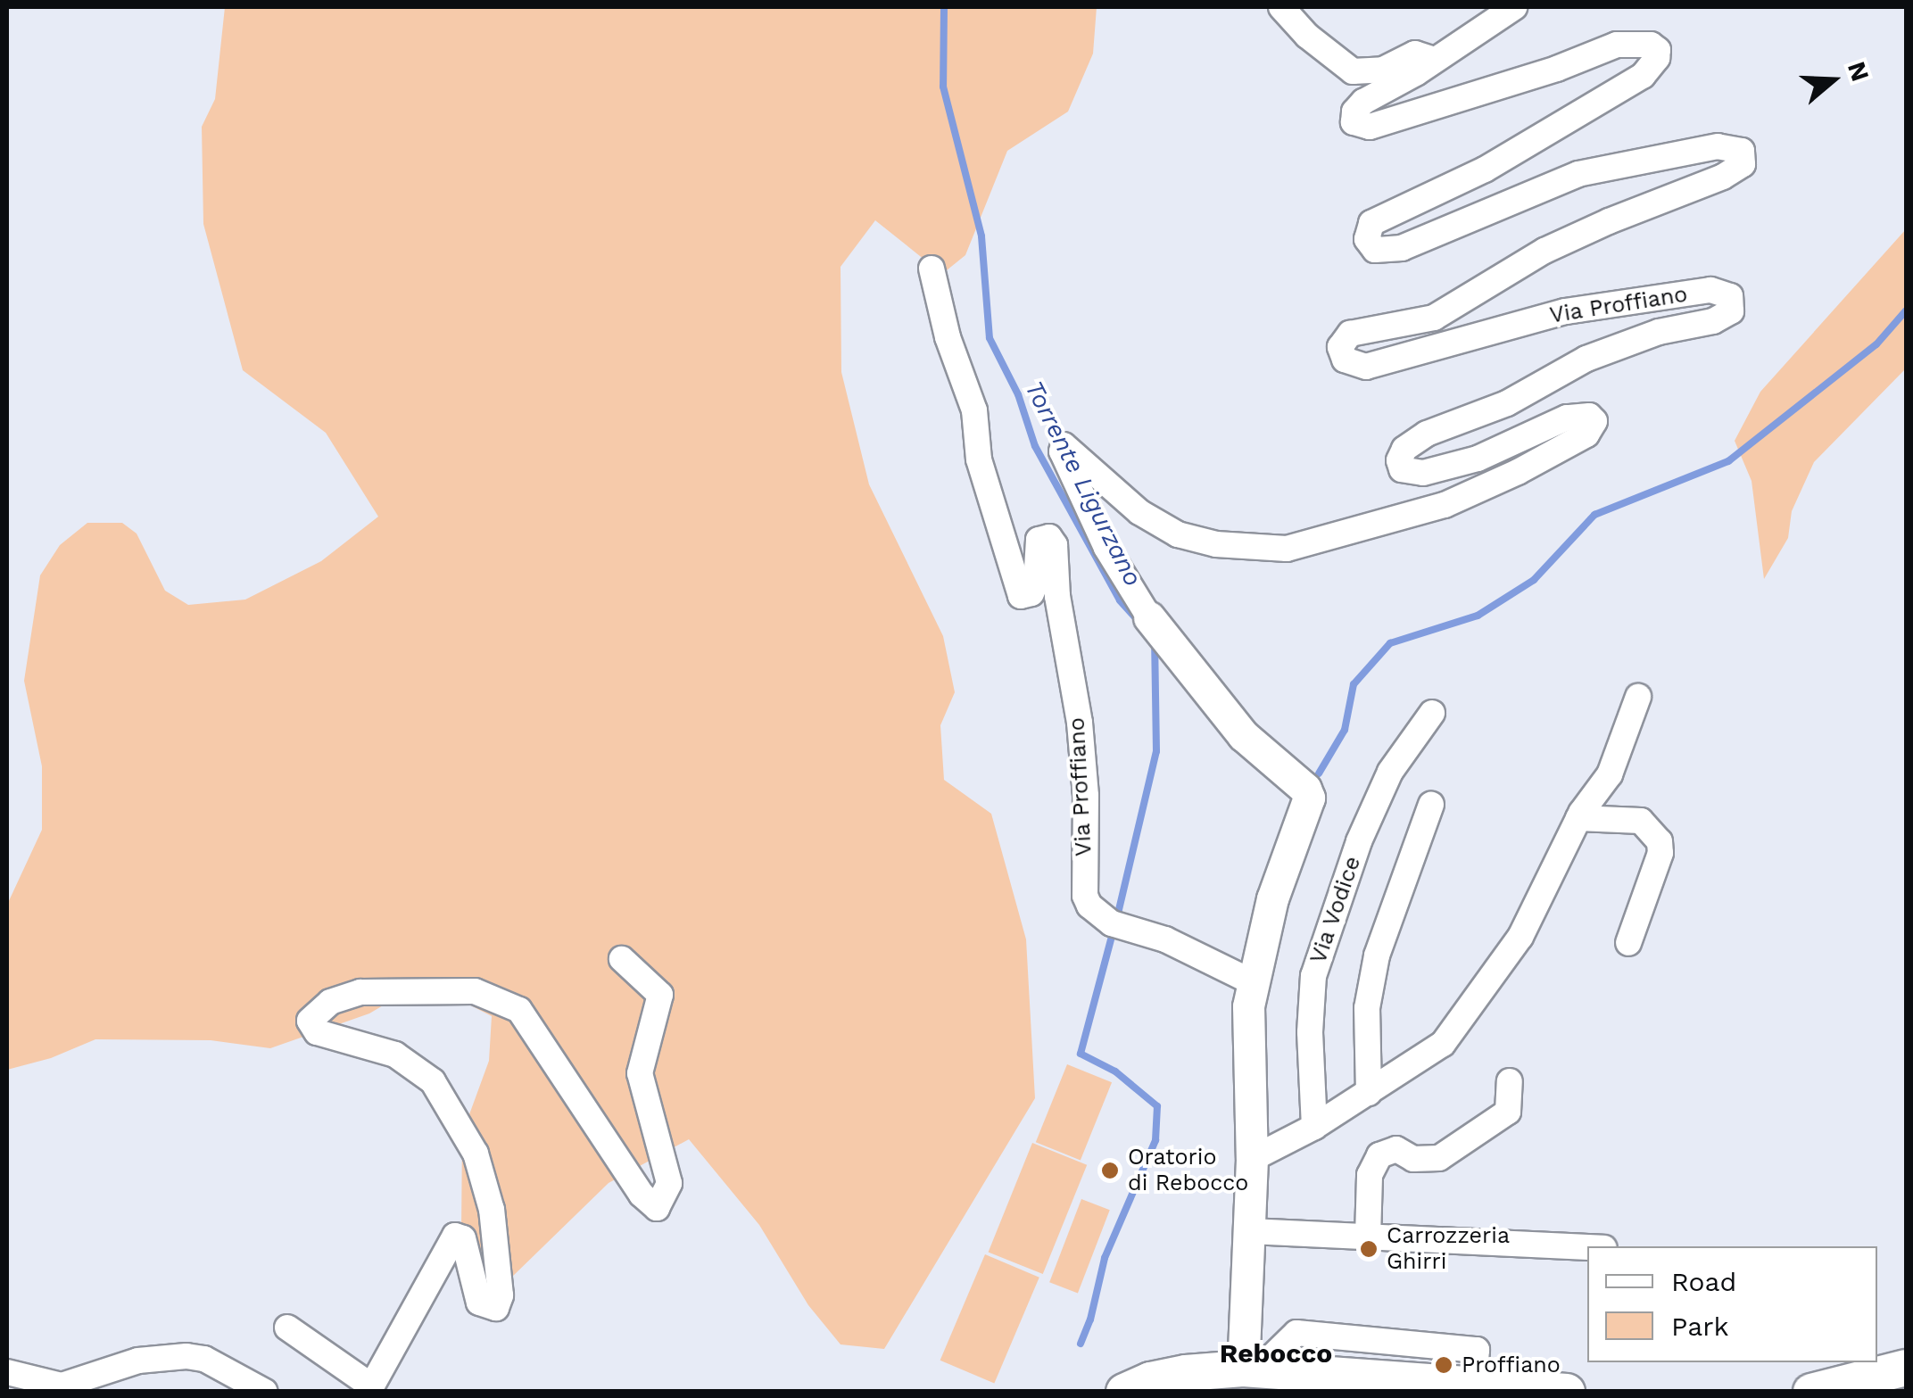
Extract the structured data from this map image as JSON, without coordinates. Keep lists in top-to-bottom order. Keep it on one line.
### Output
{"streets":{"street":["Via Proffiano","Via Vodice"]},"districts":["Rebocco"],"water":["Torrente Ligurzano"],"places":["Oratorio di Rebocco","Carrozzeria Ghirri","Proffiano"],"legend":["Road","Park"],"north":"right"}
